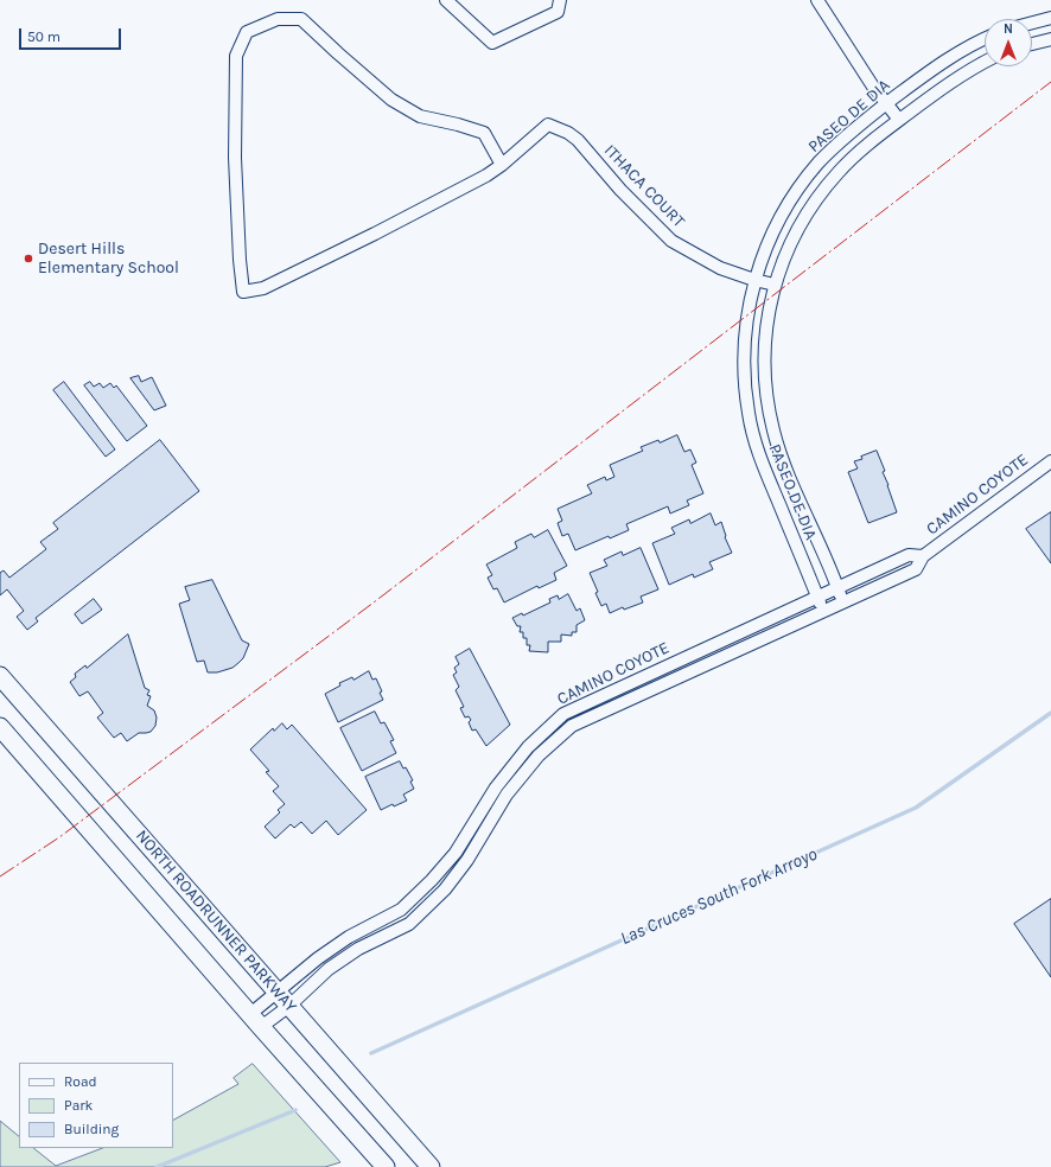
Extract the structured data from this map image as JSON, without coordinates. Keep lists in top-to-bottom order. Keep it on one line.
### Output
{"streets":{"main road":["NORTH ROADRUNNER PARKWAY"],"street":["PASEO DE DIA","ITHACA COURT","CAMINO COYOTE"]},"crossings":[["PASEO DE DIA","ITHACA COURT"],["PASEO DE DIA","CAMINO COYOTE"],["CAMINO COYOTE","NORTH ROADRUNNER PARKWAY"]],"water":["Las Cruces South Fork Arroyo"],"places":["Desert Hills Elementary School"],"legend":["Road","Park","Building"],"scale_bar":"50 m","north":"top"}
